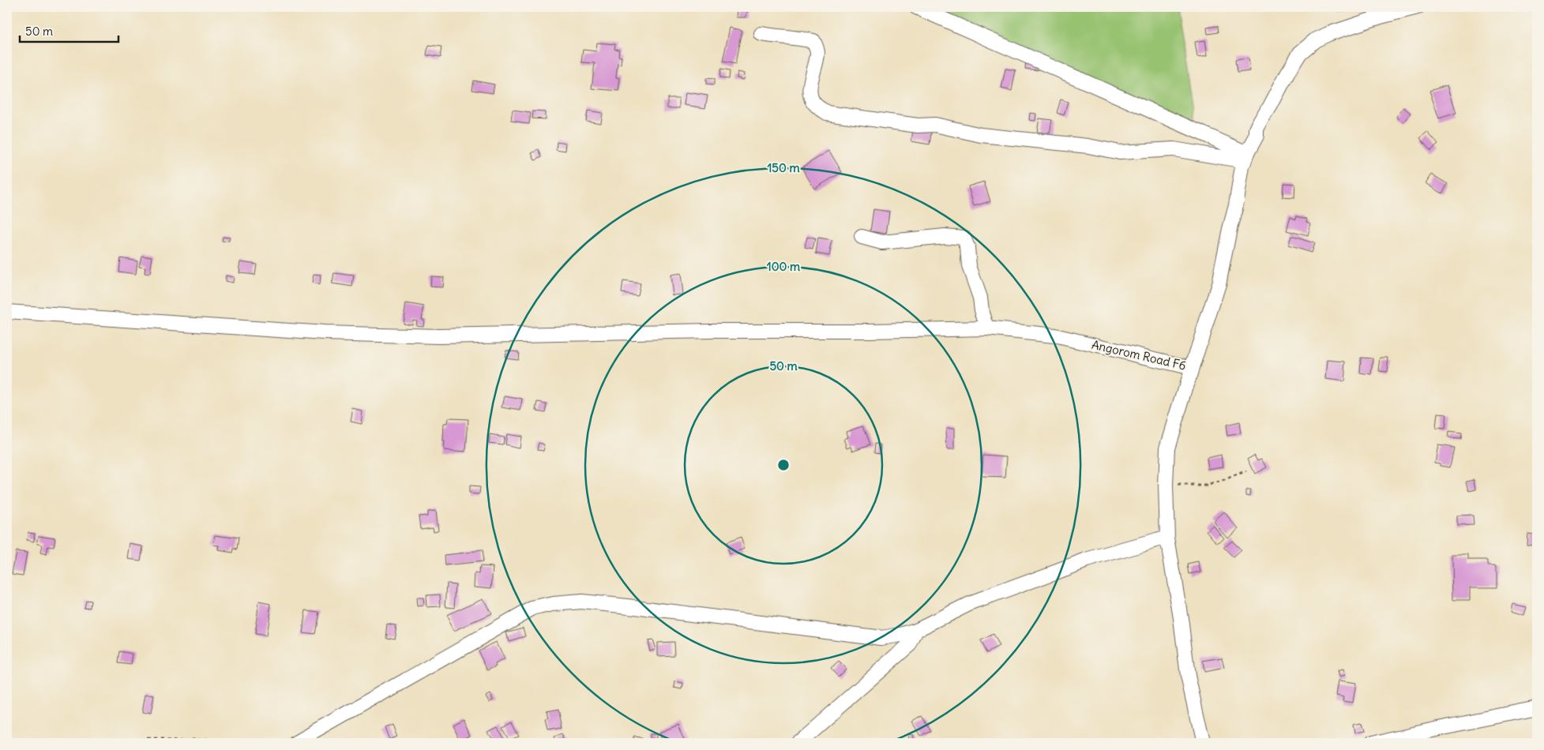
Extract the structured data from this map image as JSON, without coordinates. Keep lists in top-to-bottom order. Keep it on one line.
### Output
{"streets":{"street":["Angorom Road F6"]},"scale_bar":"50 m","rings":["150 m","100 m","50 m"]}
